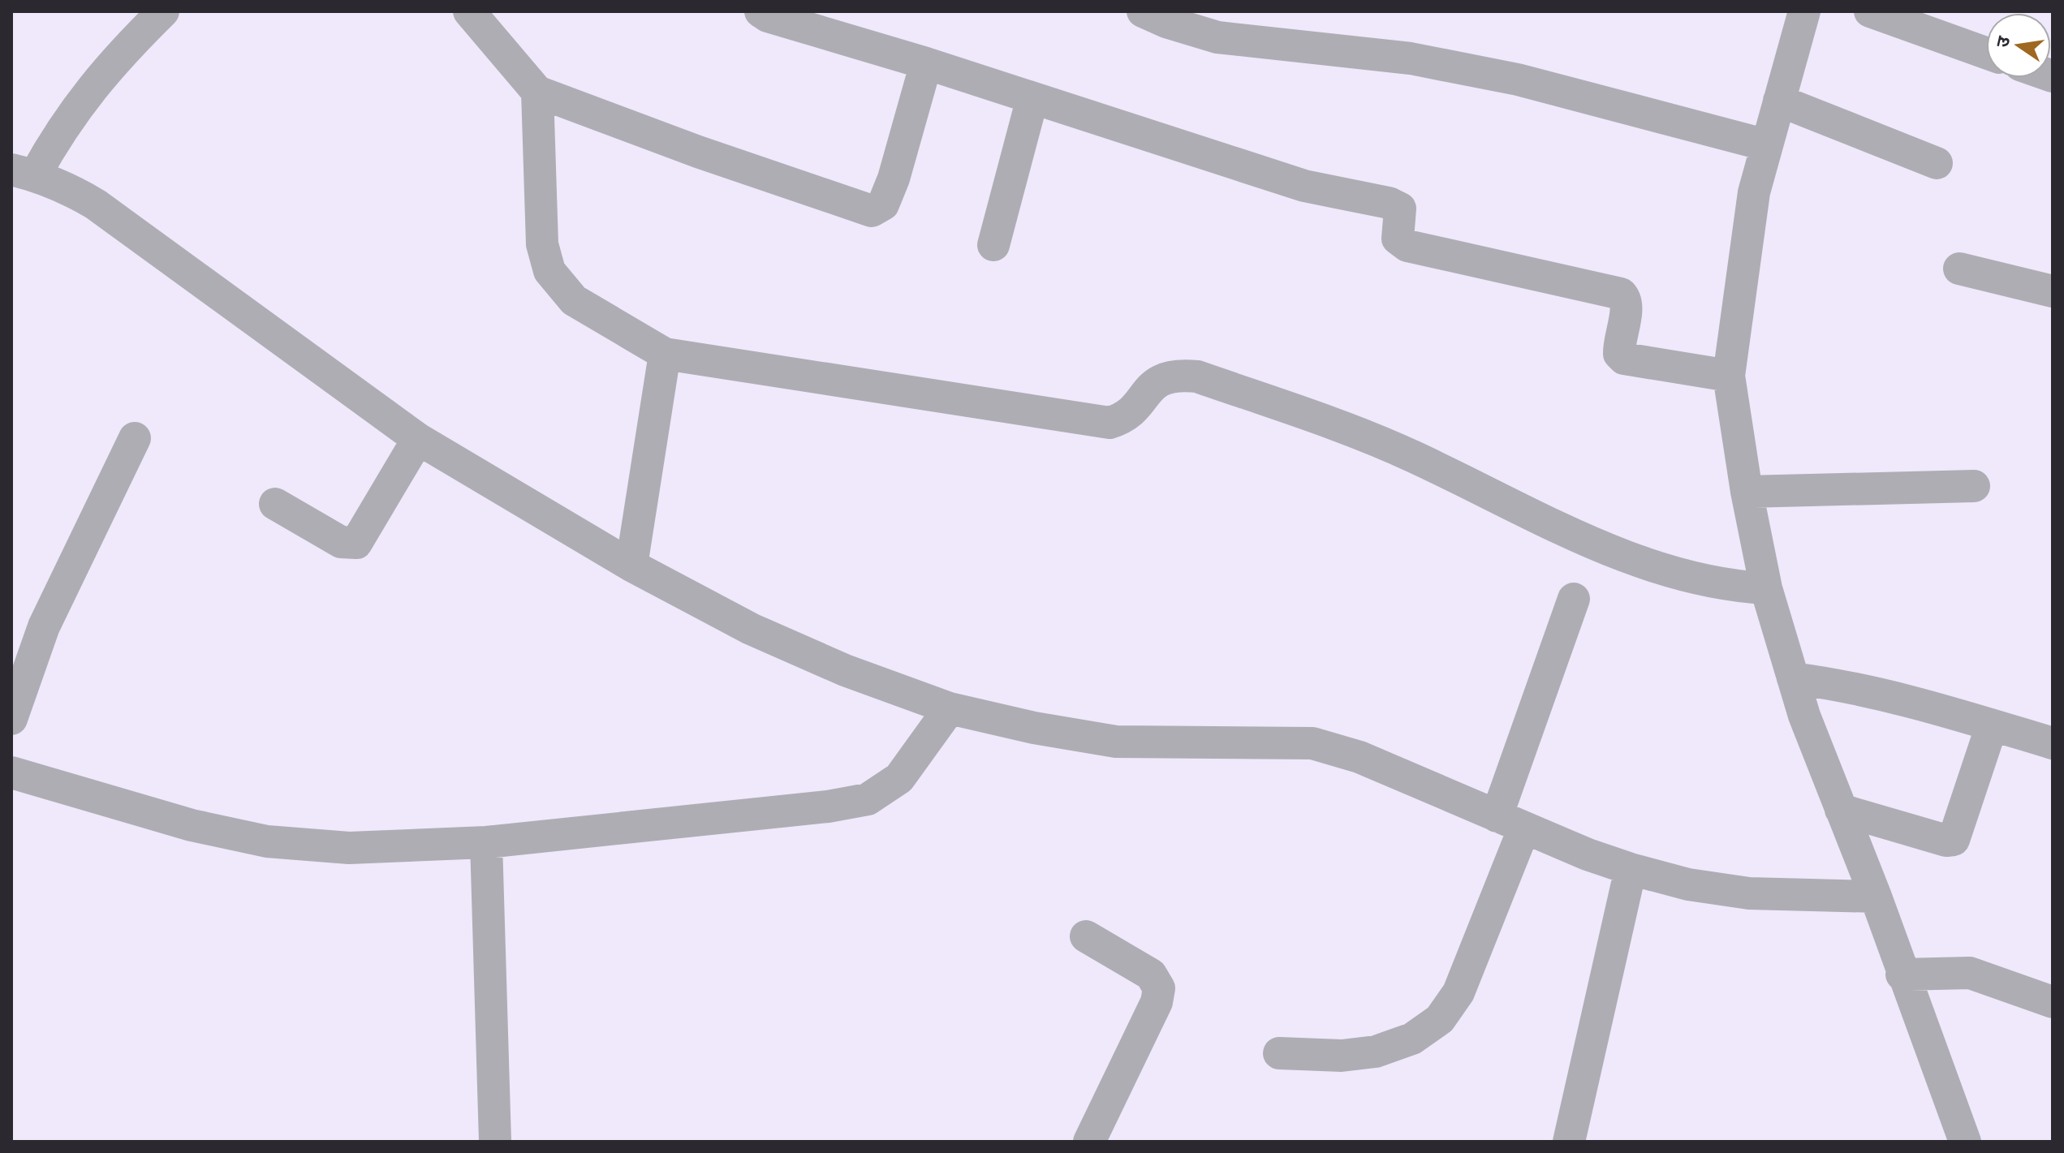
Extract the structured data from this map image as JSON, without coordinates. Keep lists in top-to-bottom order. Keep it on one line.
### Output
{"north":"left"}
